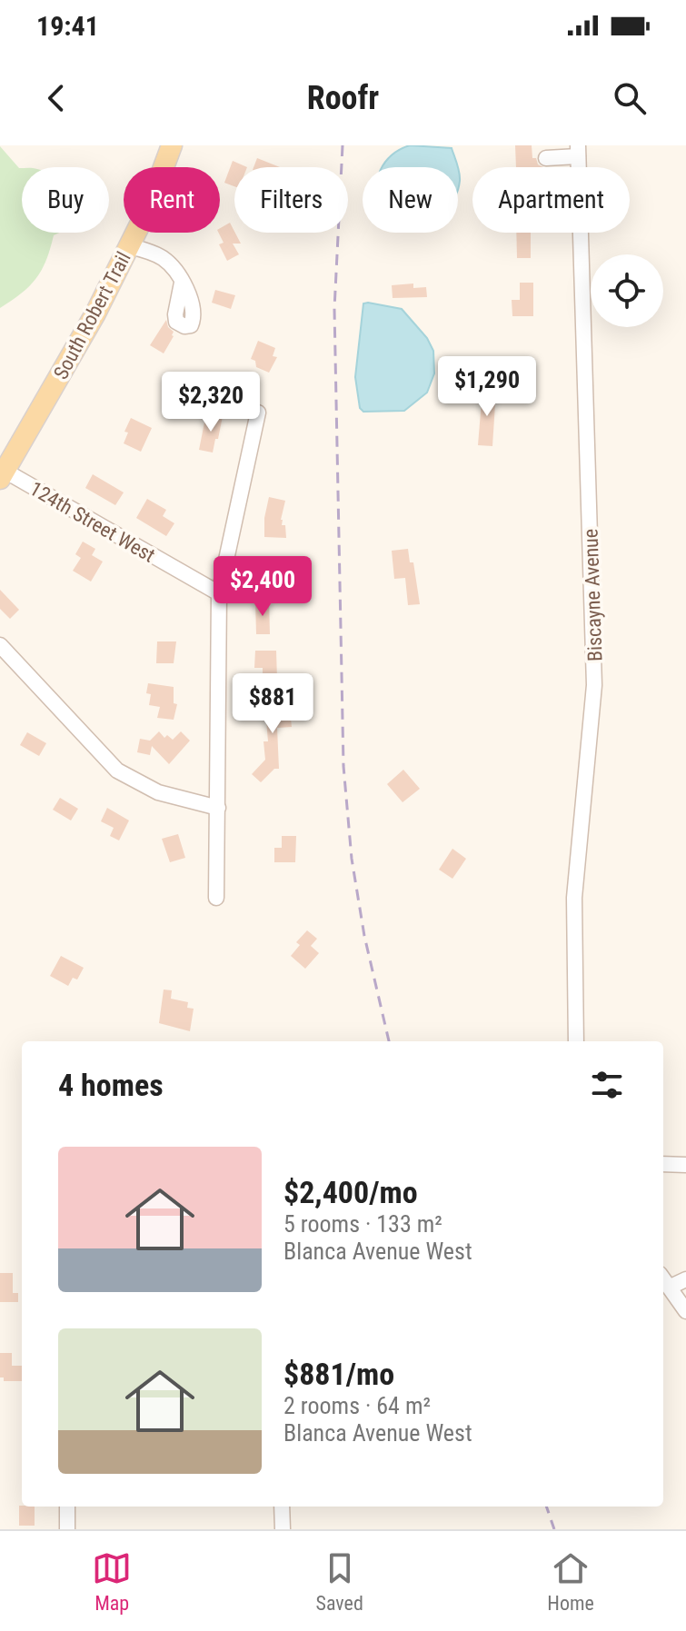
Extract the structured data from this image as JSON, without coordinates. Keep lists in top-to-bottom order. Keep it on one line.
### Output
{"streets":{"main road":["South Robert Trail"],"street":["124th Street West","Biscayne Avenue"]},"crossings":[["South Robert Trail","124th Street West"]],"page":{"status":"19:41","header":"Roofr","chip":["Buy","Rent","Filters","New","Apartment"],"price":["$1,290","$2,320","$2,400","$881"],"heading":"4 homes","list":[{"name":"$2,400/mo","note":"5 rooms · 133 m² · Blanca Avenue West"},{"name":"$881/mo","note":"2 rooms · 64 m² · Blanca Avenue West"}],"tabs":["Map","Saved","Home"]}}
